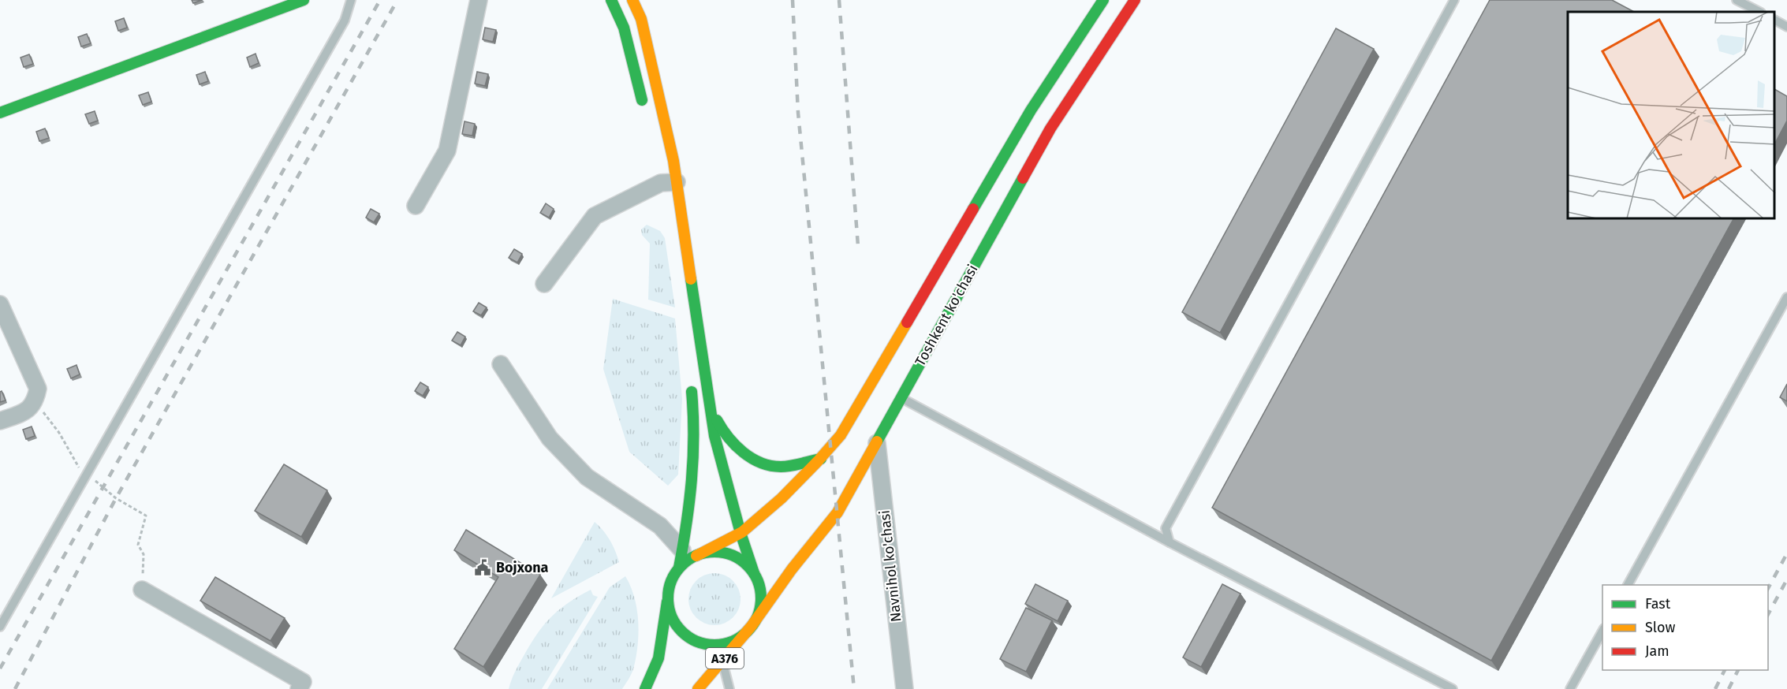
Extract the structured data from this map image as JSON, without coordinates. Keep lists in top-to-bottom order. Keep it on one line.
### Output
{"streets":{"main road":["Toshkent ko'chasi","A376"],"street":["Navnihol ko'chasi"]},"crossings":[["Toshkent ko'chasi","Navnihol ko'chasi"],["Toshkent ko'chasi","A376"]],"places":{"public building":["Bojxona"]},"legend":["Fast","Slow","Jam"]}
